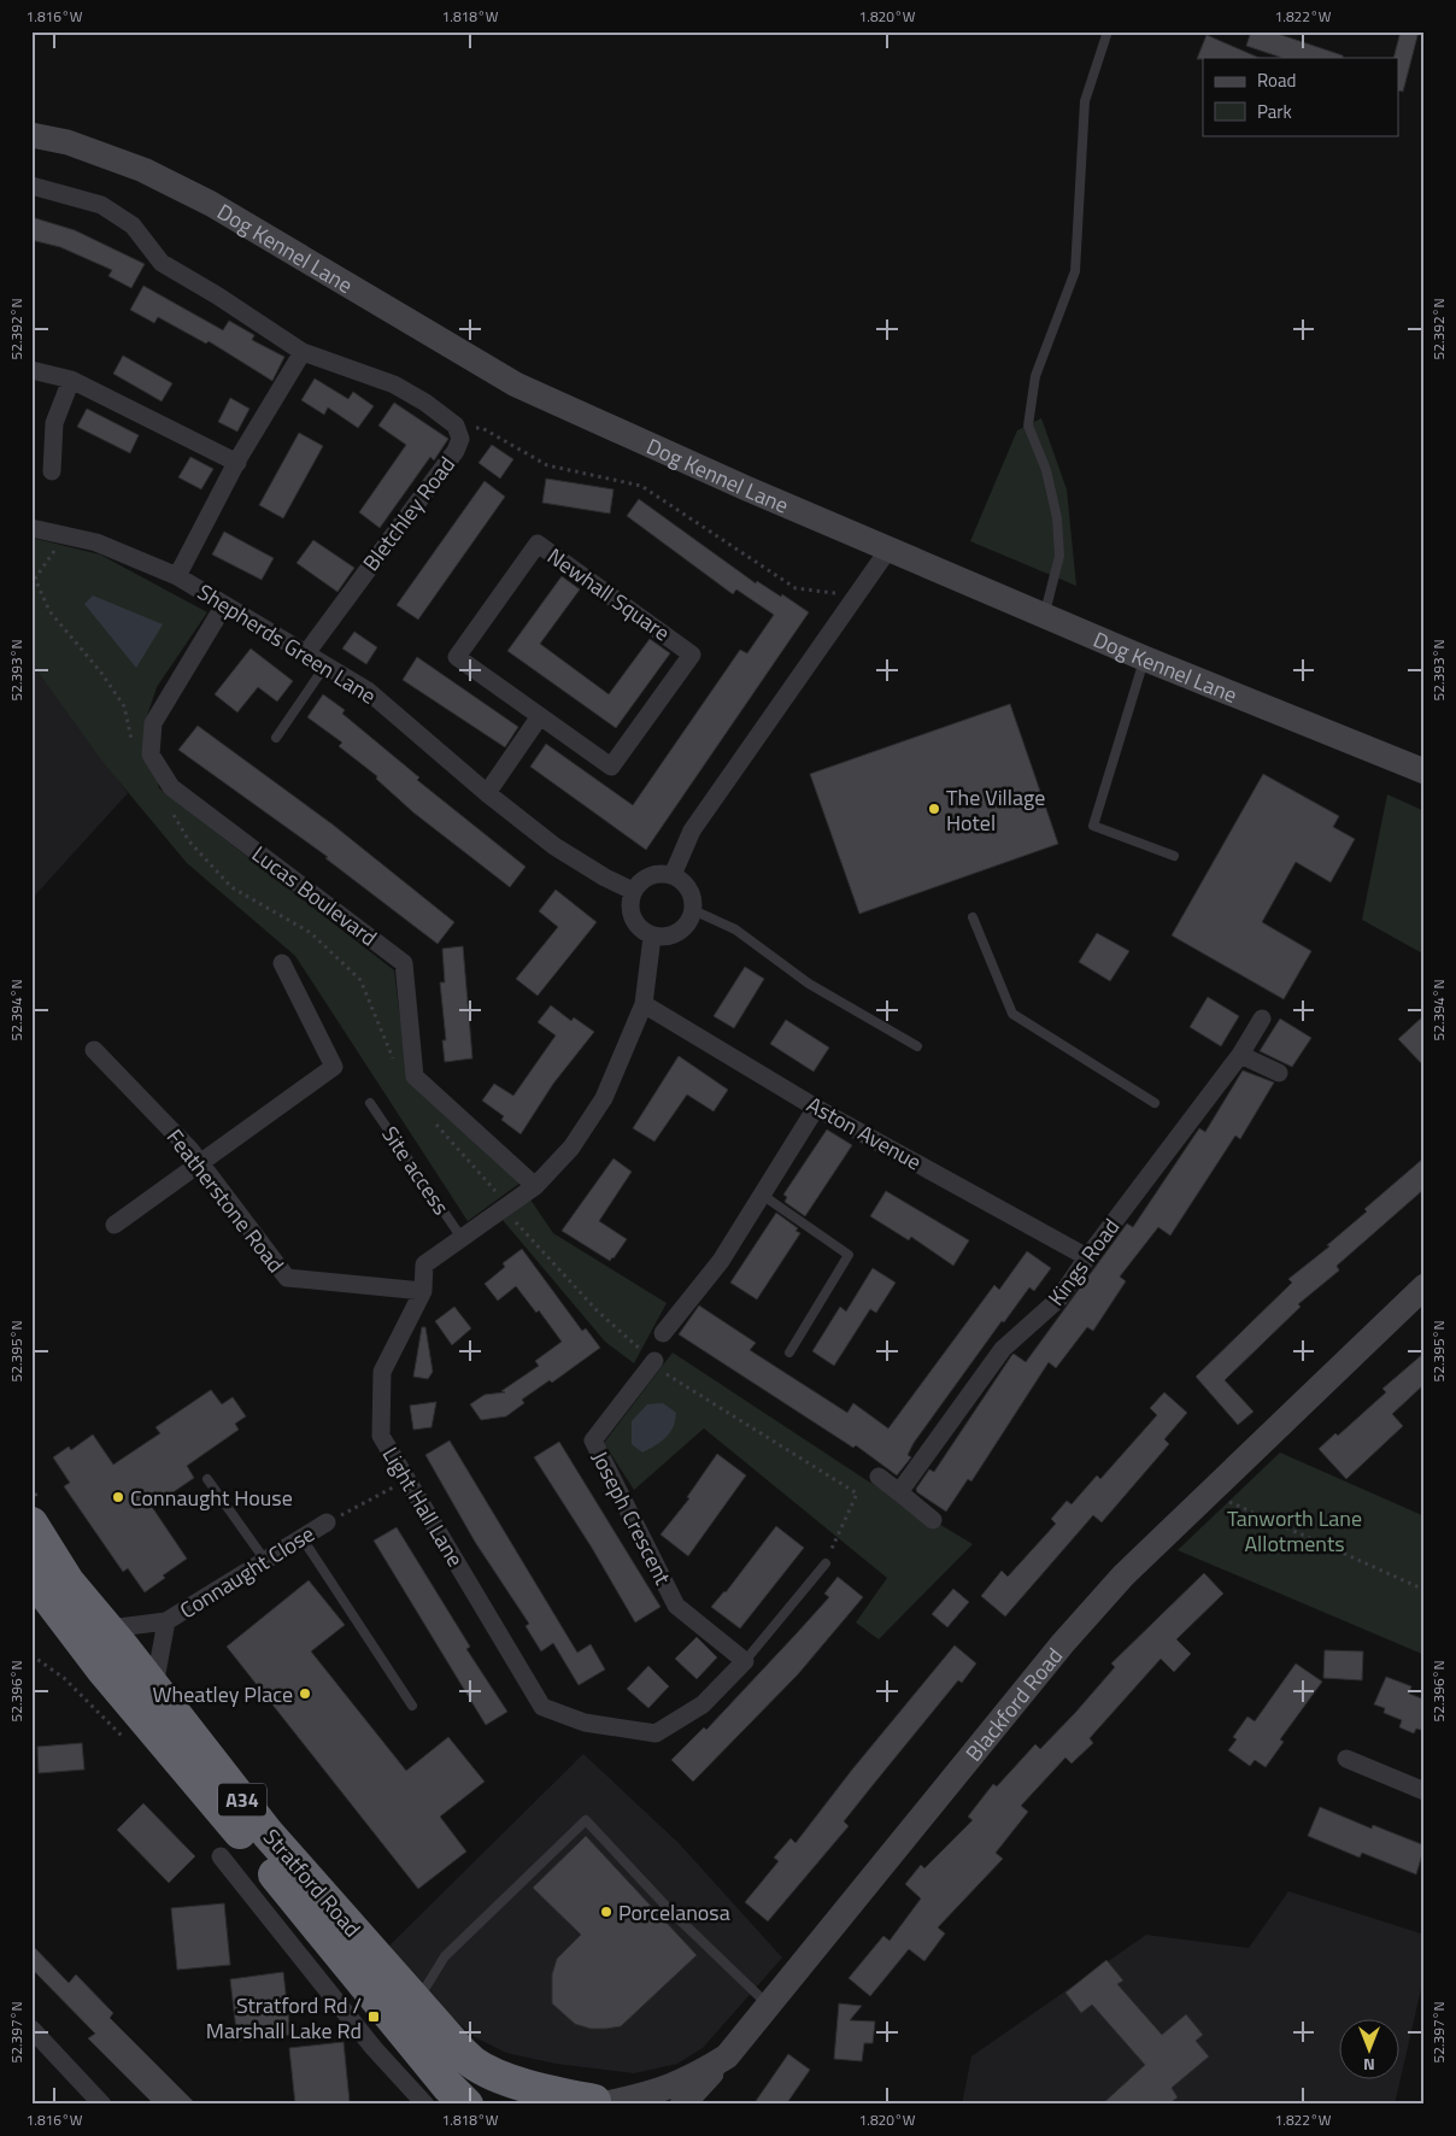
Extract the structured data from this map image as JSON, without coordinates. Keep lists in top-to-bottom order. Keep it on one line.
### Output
{"streets":{"highway":["A34","Stratford Road"],"street":["Dog Kennel Lane","Bletchley Road","Newhall Square","Shepherds Green Lane","Lucas Boulevard","Aston Avenue","Featherstone Road","Kings Road","Light Hall Lane","Joseph Crescent","Connaught Close","Blackford Road"],"lane":["Site access"]},"crossings":[["Bletchley Road","Shepherds Green Lane"],["Shepherds Green Lane","Lucas Boulevard"],["Shepherds Green Lane","Light Hall Lane"],["Lucas Boulevard","Light Hall Lane"],["Aston Avenue","Kings Road"],["Aston Avenue","Light Hall Lane"],["Site access","Light Hall Lane"],["Featherstone Road","Light Hall Lane"],["Light Hall Lane","Joseph Crescent"],["Connaught Close","Stratford Road"],["Blackford Road","Stratford Road"]],"parks":["Tanworth Lane Allotments"],"places":{"other":["The Village Hotel","Connaught House","Wheatley Place","Porcelanosa"],"transit":["Stratford Rd / Marshall Lake Rd"]},"legend":["Road","Park"],"north":"bottom","coordinates":["1.816°W","1.818°W","1.820°W","1.822°W","52.392°N","52.393°N","52.394°N","52.395°N","52.396°N","52.397°N"]}
